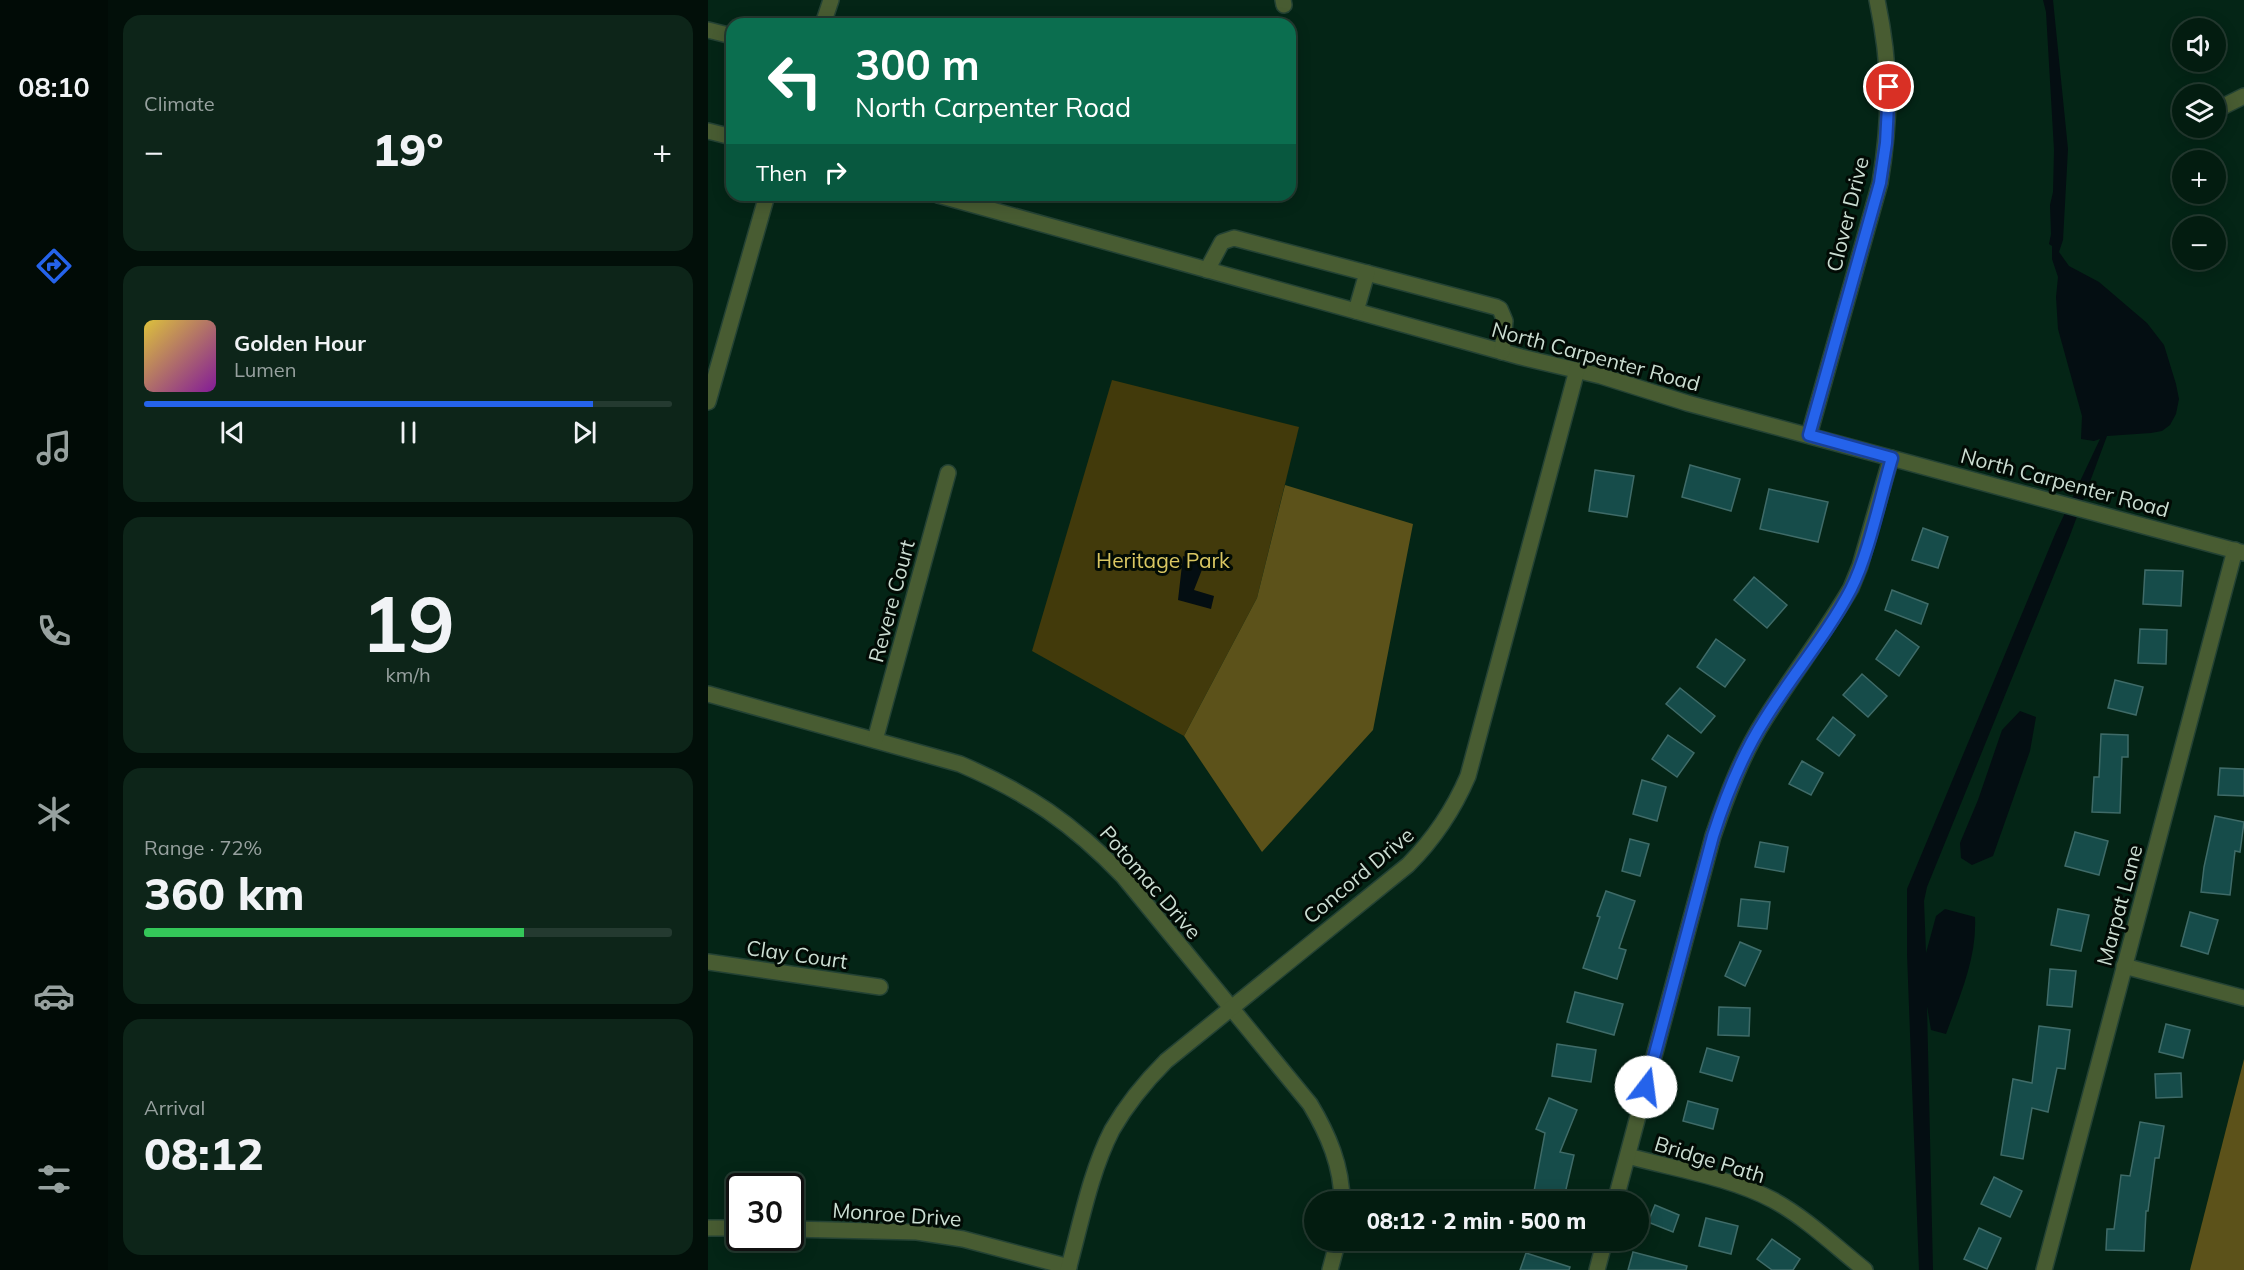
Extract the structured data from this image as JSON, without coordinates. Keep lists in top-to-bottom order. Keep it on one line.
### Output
{"streets":{"street":["Clover Drive","North Carpenter Road","Revere Court","Concord Drive","Potomac Drive","Marpat Lane","Clay Court","Bridge Path","Monroe Drive"]},"crossings":[["Clover Drive","North Carpenter Road"],["North Carpenter Road","Concord Drive"],["North Carpenter Road","Marpat Lane"],["Revere Court","Potomac Drive"],["Concord Drive","Potomac Drive"],["Concord Drive","Monroe Drive"]],"parks":["Heritage Park"],"page":{"tabs":"08:10","tile":["Climate",["19","km/h"],["Range · 72%","360 km"],["Arrival","08:12"]],"map_buttons":["+","−"],"turn":["300 m","North Carpenter Road"],"heat":["−","19°","+"],"then":"Then","song":["Golden Hour","Lumen"],"limit":"30","trip":"08:12 · 2 min · 500 m"}}
